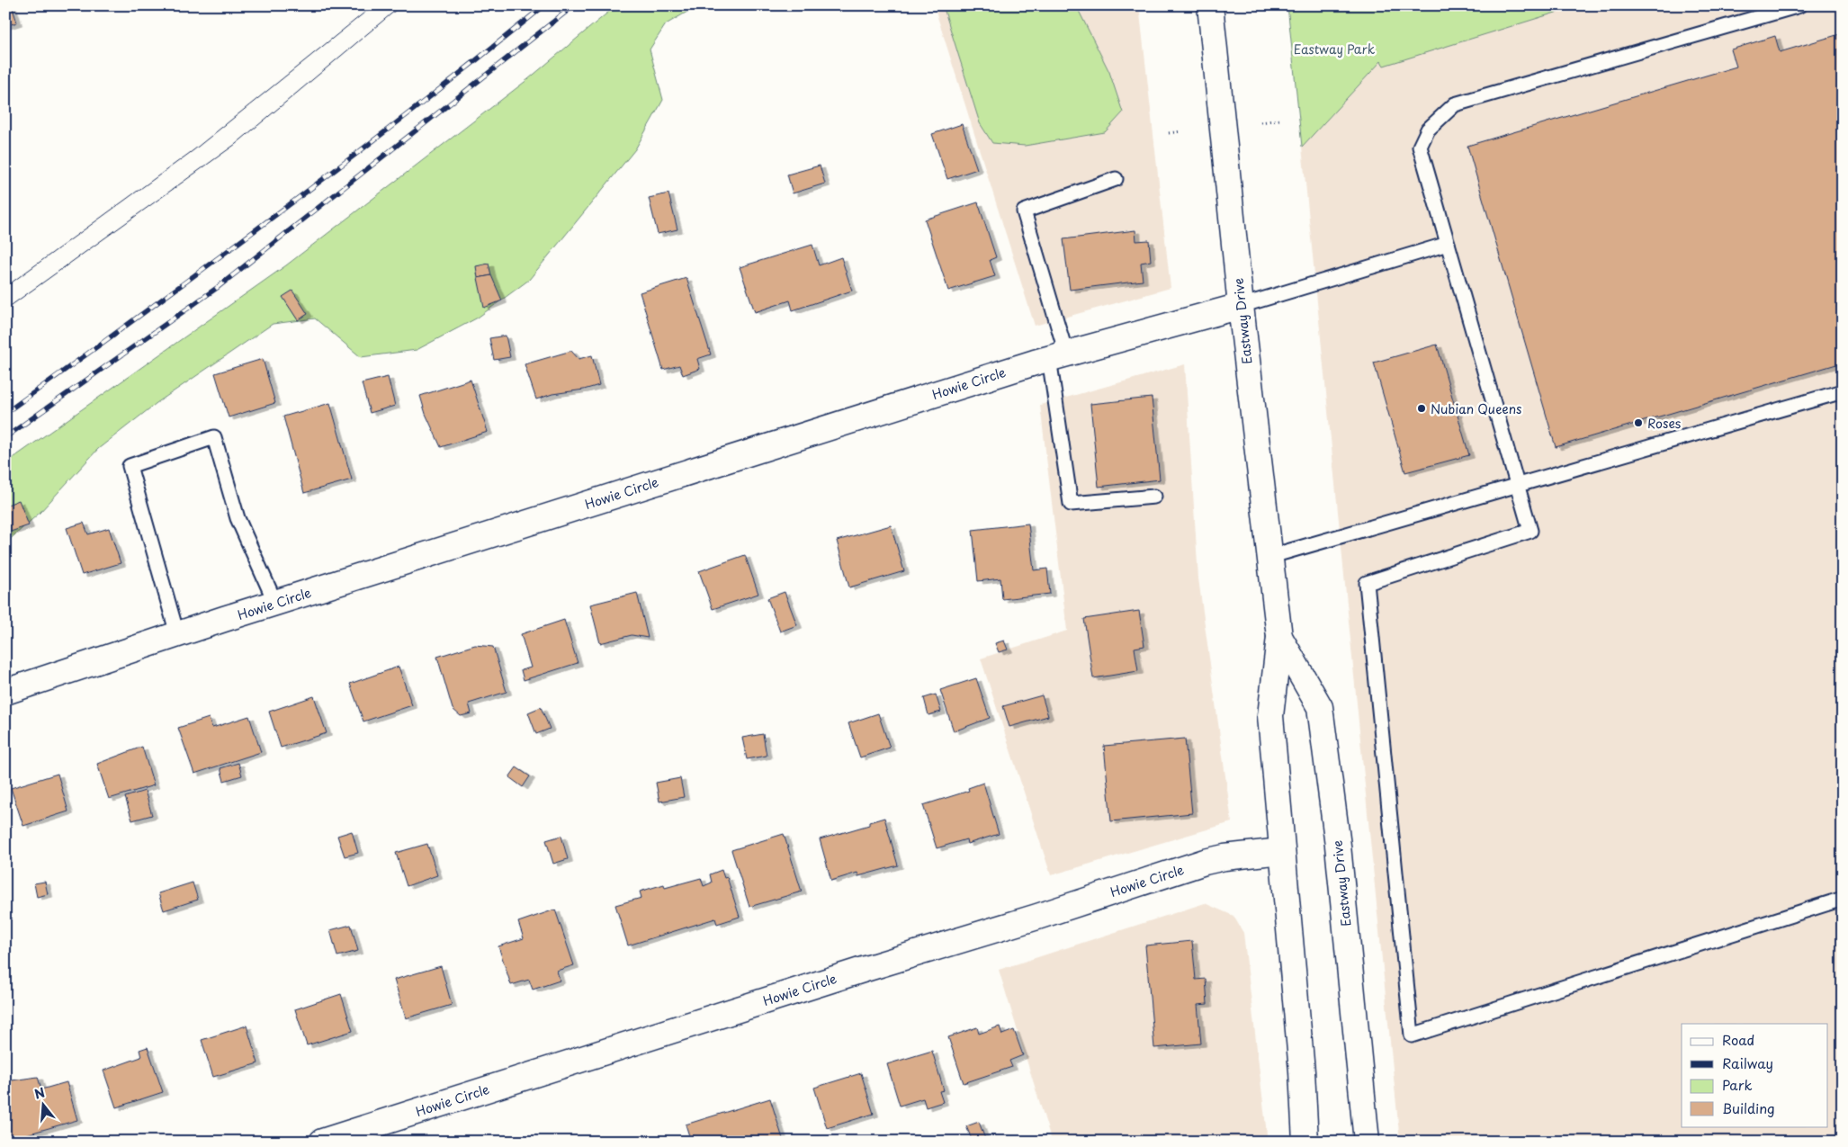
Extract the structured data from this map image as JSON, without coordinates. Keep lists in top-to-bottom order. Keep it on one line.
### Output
{"streets":{"street":["Eastway Drive","Howie Circle"]},"crossings":[["Eastway Drive","Howie Circle"]],"parks":["Eastway Park"],"places":["Nubian Queens","Roses"],"legend":["Road","Railway","Park","Building"],"north":"top"}
